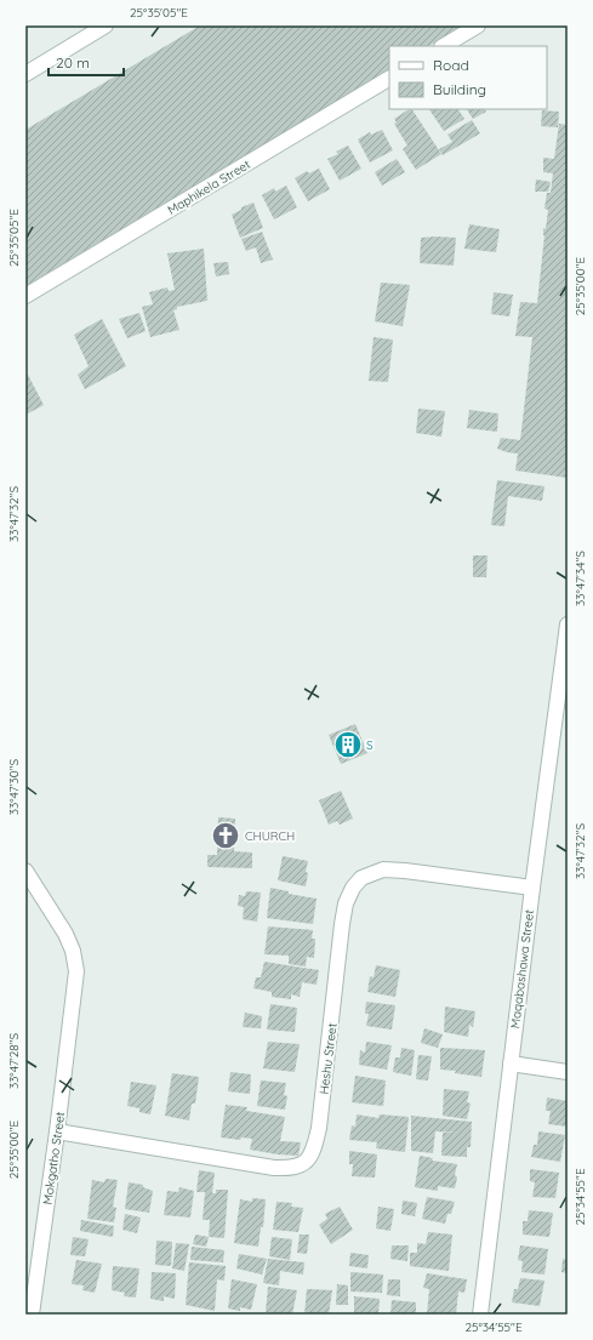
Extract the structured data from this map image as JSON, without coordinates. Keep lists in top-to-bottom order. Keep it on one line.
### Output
{"streets":{"street":["Maphikela Street","Maqabashawa Street","Heshu Street","Mokgatho Street"]},"crossings":[["Maqabashawa Street","Heshu Street"],["Heshu Street","Mokgatho Street"]],"places":{"building":["S"],"church":["CHURCH"]},"legend":["Road","Building"],"scale_bar":"20 m","coordinates":["25°35'05\"E","25°35'00\"E","33°47'32\"S","33°47'34\"S","33°47'30\"S","33°47'28\"S","25°34'55\"E"]}
